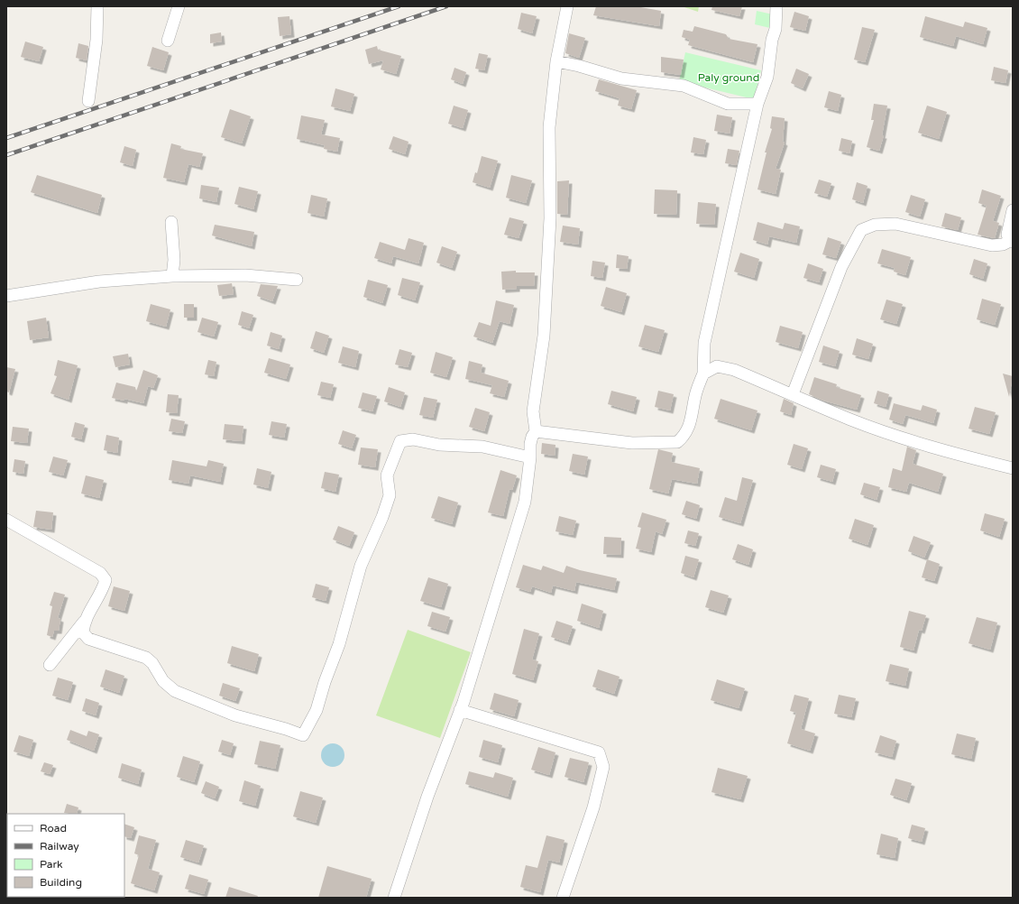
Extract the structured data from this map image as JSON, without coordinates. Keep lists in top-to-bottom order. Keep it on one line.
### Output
{"parks":["Paly ground"],"legend":["Road","Railway","Park","Building"]}
